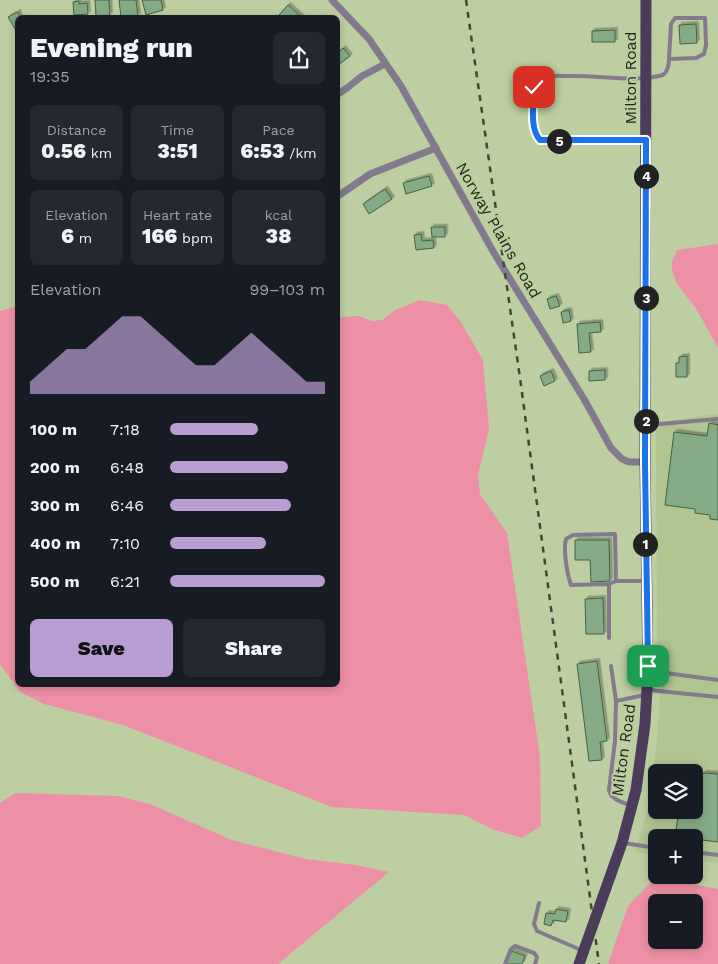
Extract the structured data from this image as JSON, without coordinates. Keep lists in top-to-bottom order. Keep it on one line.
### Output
{"streets":{"main road":["Milton Road"],"street":["Norway Plains Road"]},"crossings":[["Milton Road","Norway Plains Road"]],"page":{"heading":["Evening run","19:35"],"stats":[["Distance","0.56 km"],["Time","3:51"],["Pace","6:53 /km"],["Elevation","6 m"],["Heart rate","166 bpm"],["kcal","38"]],"pins":["5","4","3","2","1"],"chart":["Elevation","99–103 m"],"list":[{"name":"100 m","note":"7:18"},{"name":"200 m","note":"6:48"},{"name":"300 m","note":"6:46"},{"name":"400 m","note":"7:10"},{"name":"500 m","note":"6:21"}],"buttons":["Save","Share"],"map_buttons":["+","−"]}}
